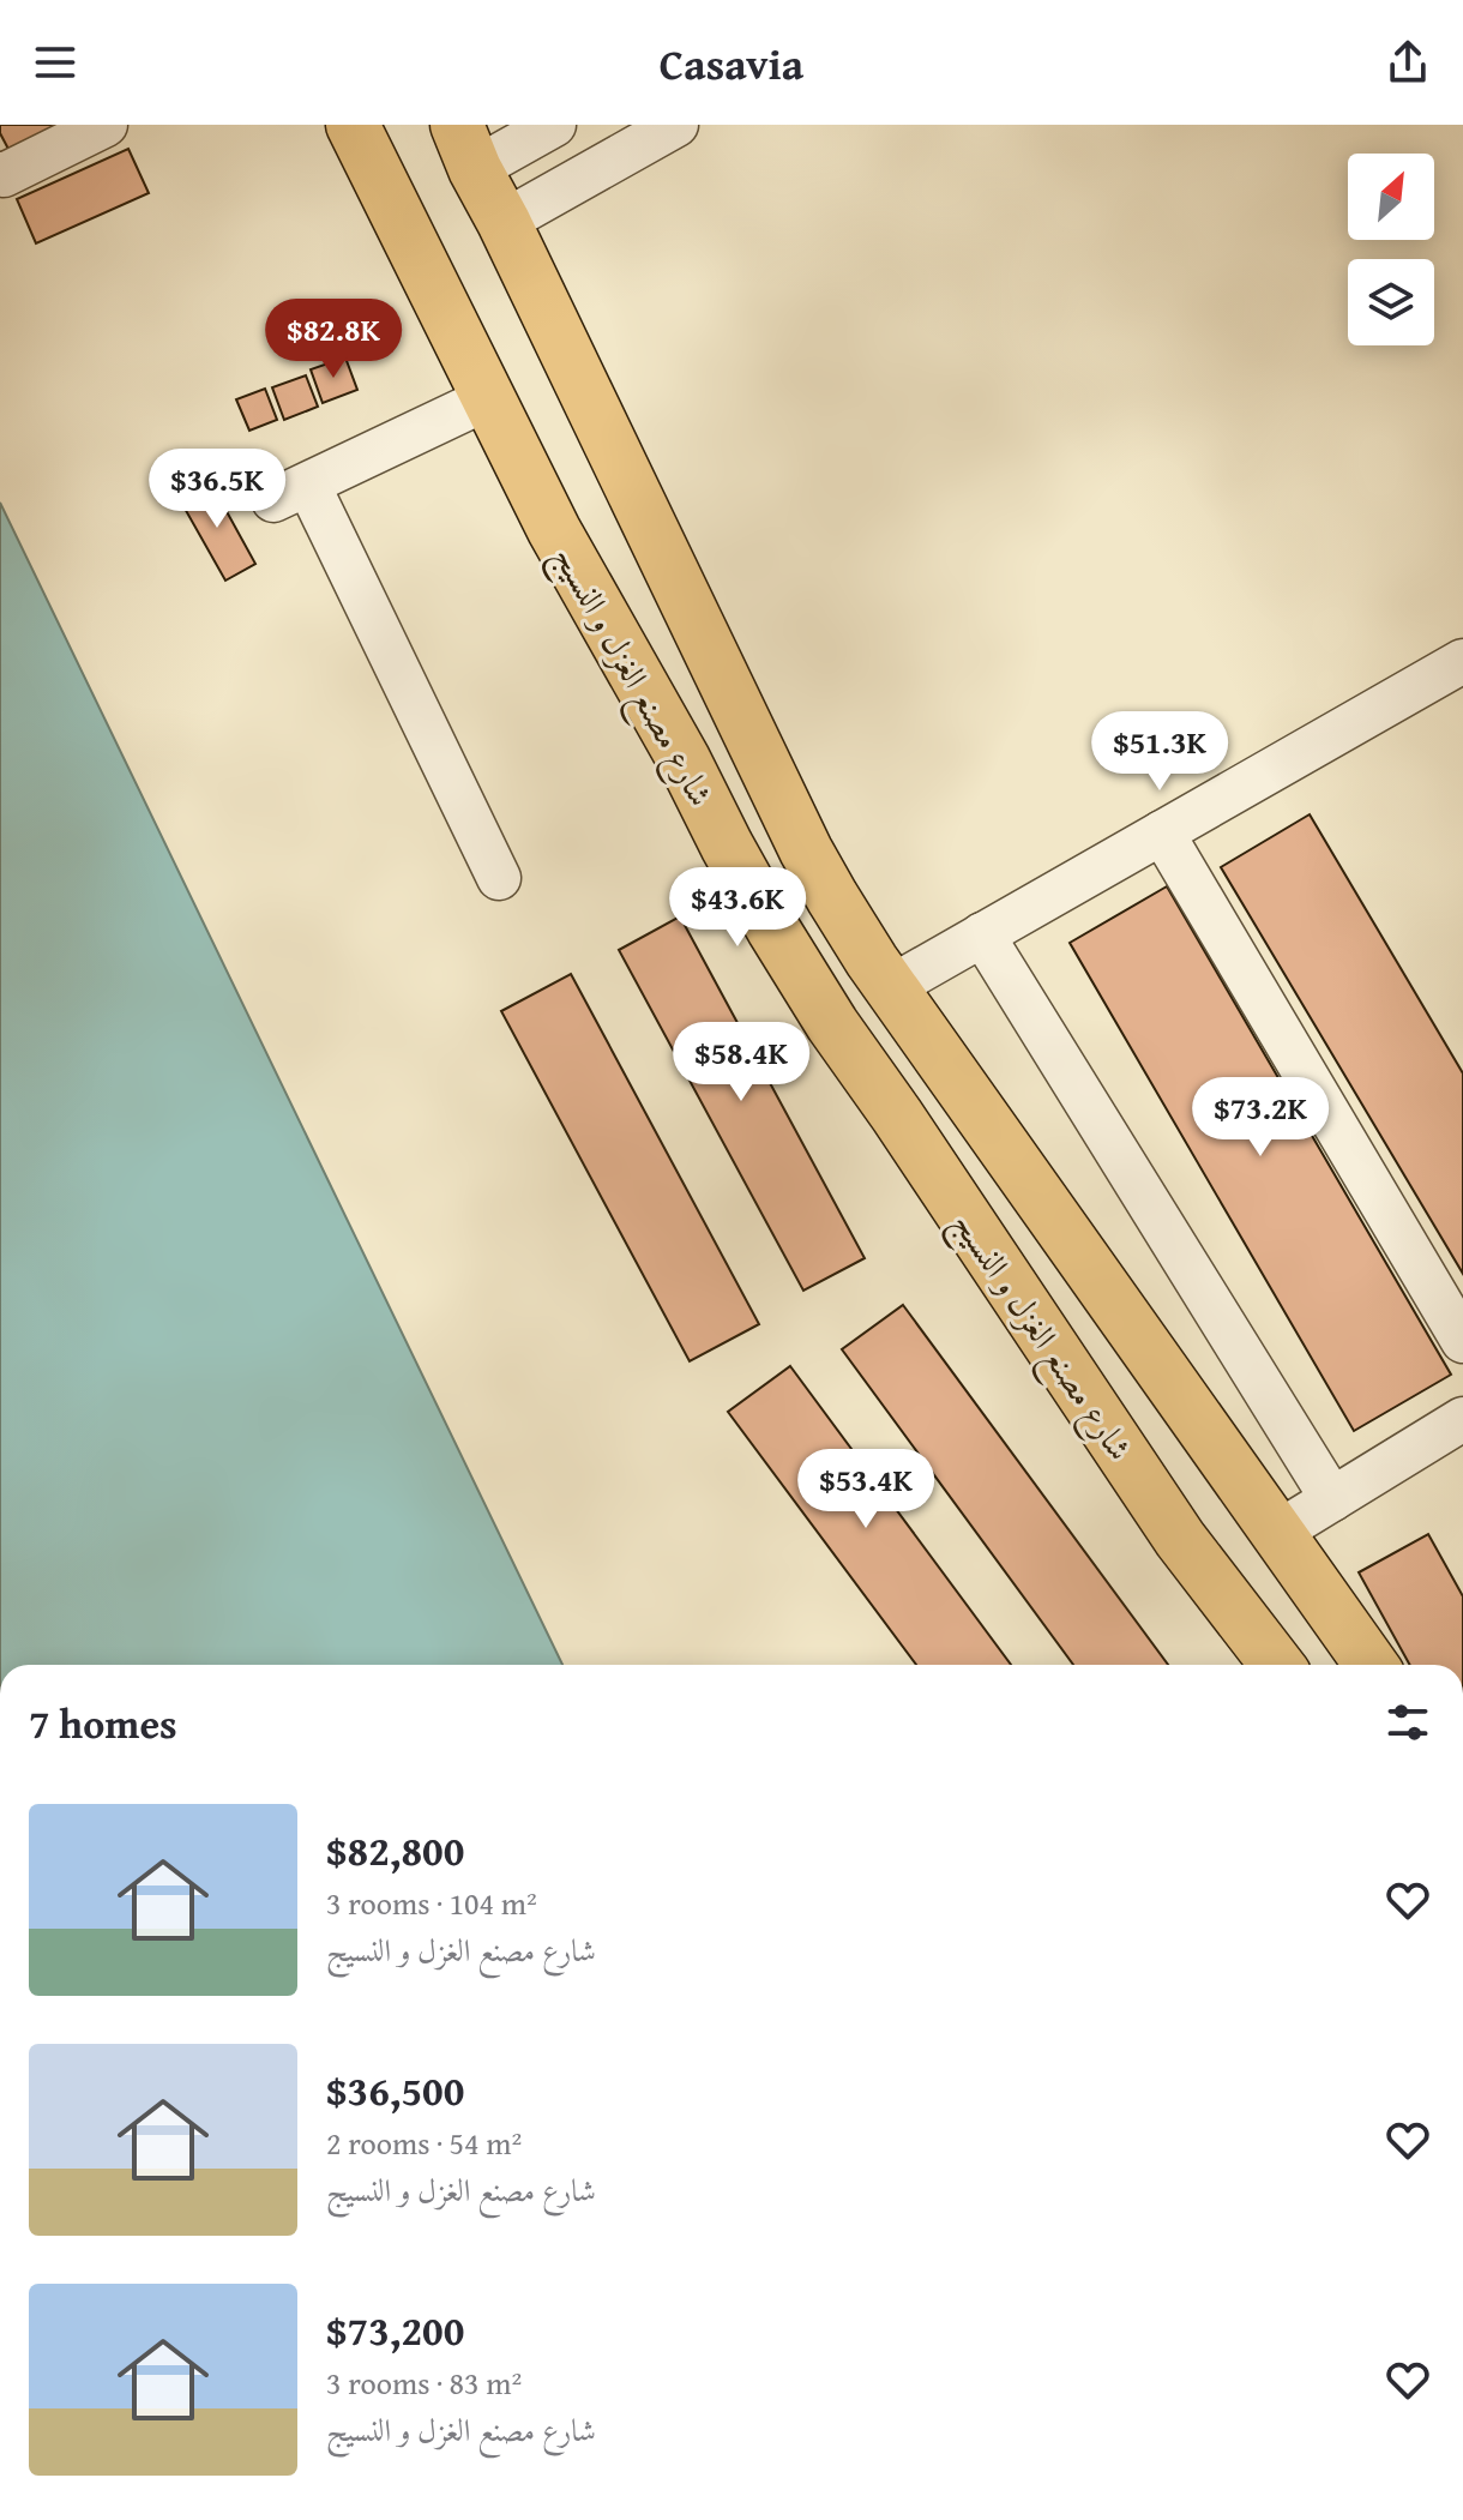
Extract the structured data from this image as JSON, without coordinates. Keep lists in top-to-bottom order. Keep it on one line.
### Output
{"streets":{"main road":["شارع مصنع الغزل و النسيج"]},"north":"top right","page":{"header":"Casavia","price":["$82.8K","$36.5K","$51.3K","$43.6K","$58.4K","$73.2K","$53.4K"],"heading":"7 homes","list":[{"name":"$82,800","note":"3 rooms · 104 m² · شارع مصنع الغزل و النسيج"},{"name":"$36,500","note":"2 rooms · 54 m² · شارع مصنع الغزل و النسيج"},{"name":"$73,200","note":"3 rooms · 83 m² · شارع مصنع الغزل و النسيج"}]}}
